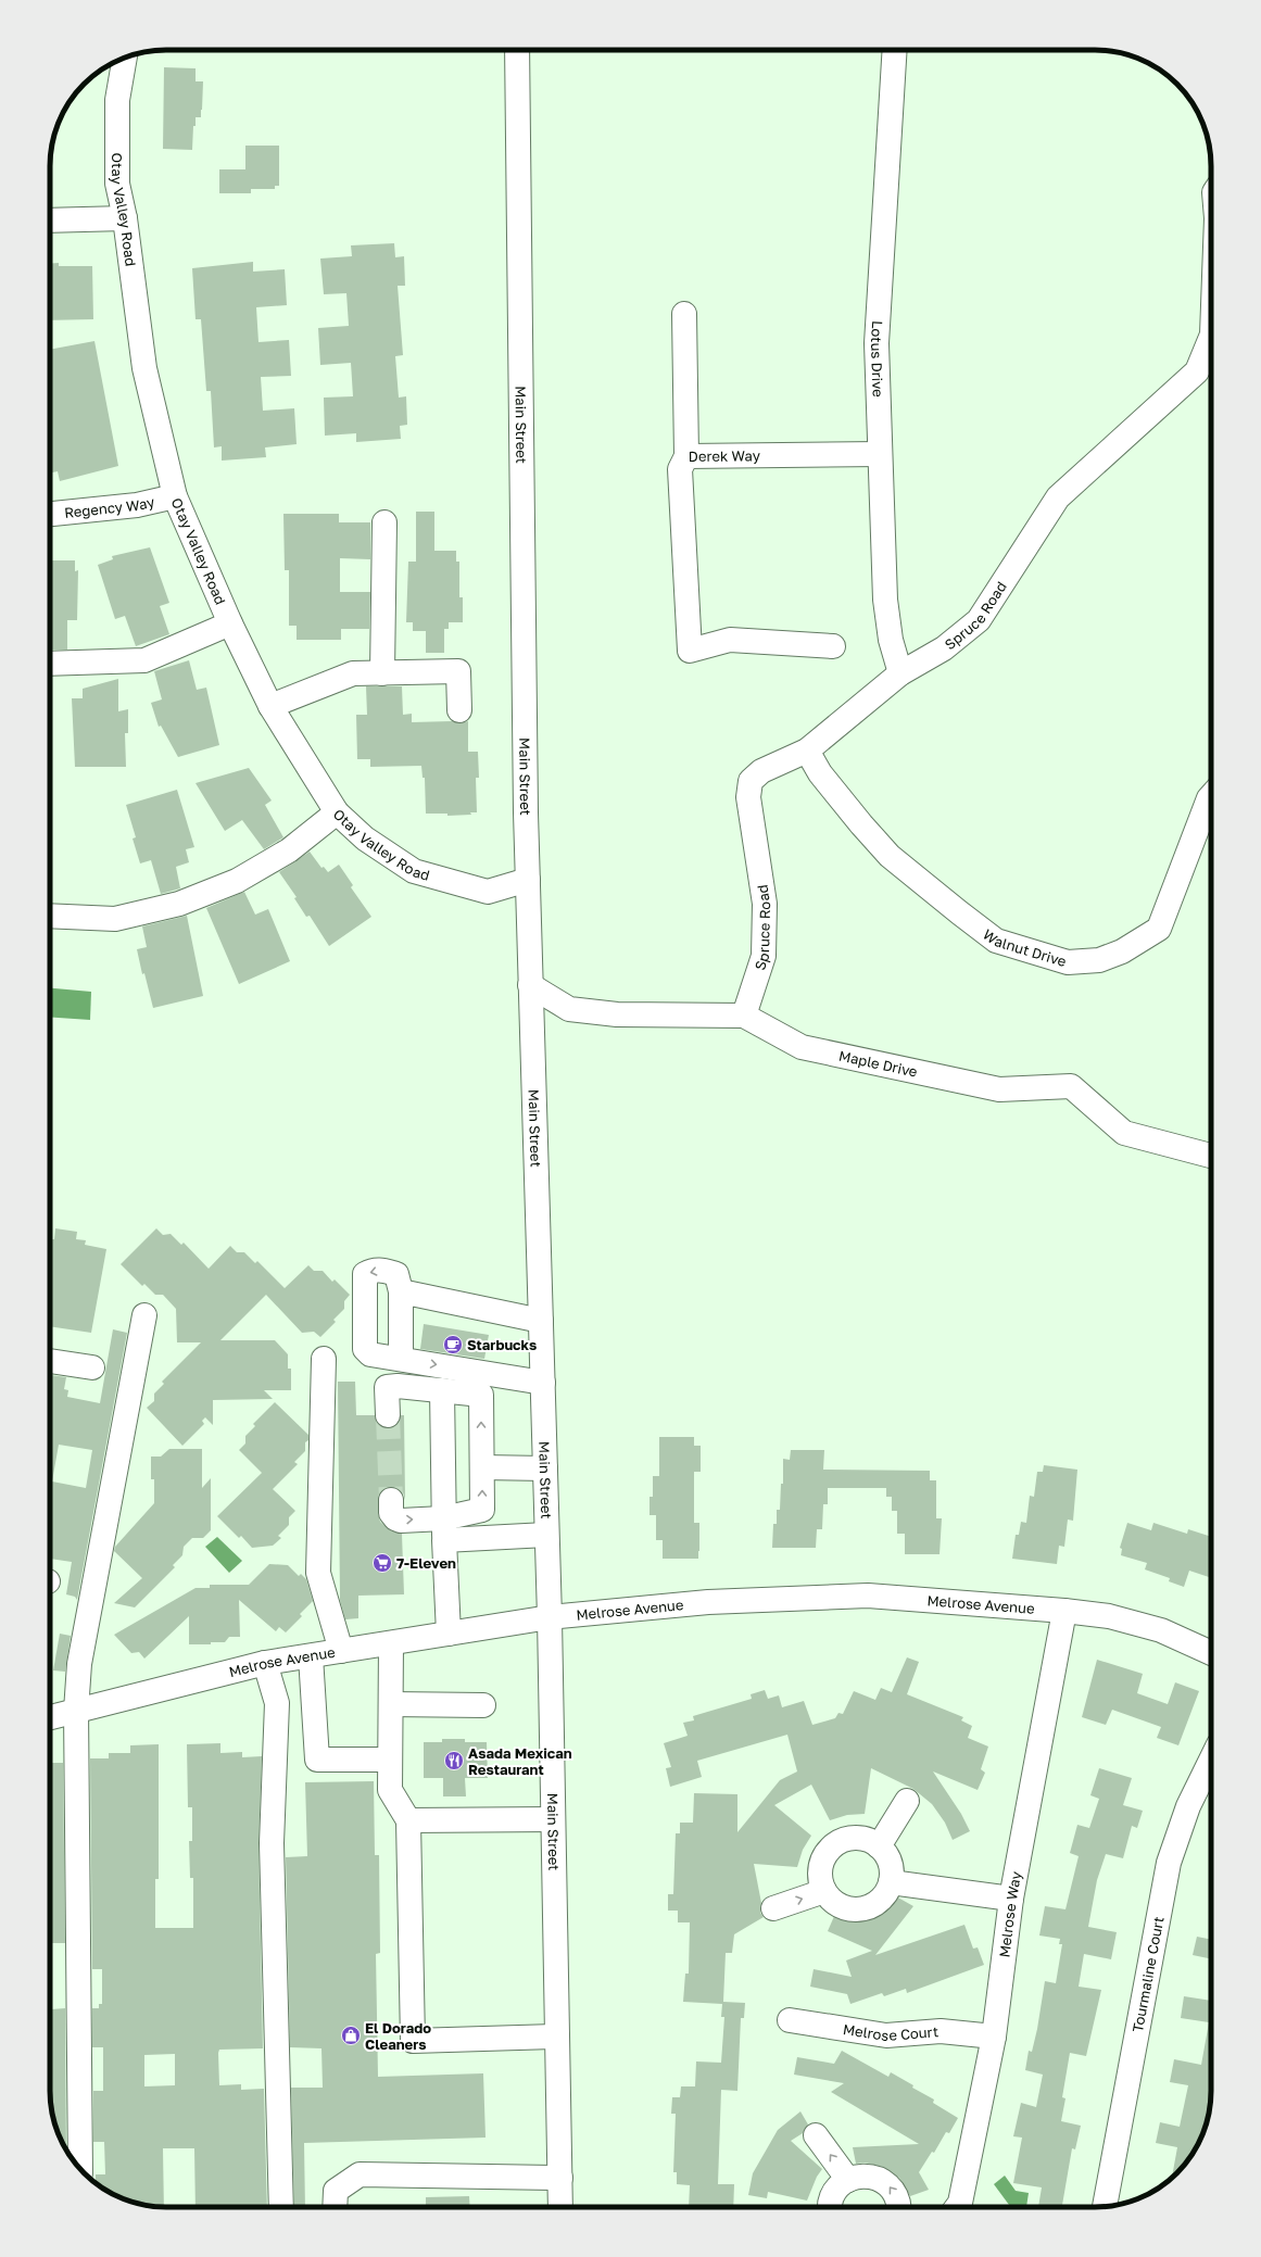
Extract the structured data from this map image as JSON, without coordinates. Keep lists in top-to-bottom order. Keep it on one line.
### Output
{"streets":{"street":["Otay Valley Road","Lotus Drive","Main Street","Derek Way","Regency Way","Spruce Road","Walnut Drive","Maple Drive","Melrose Avenue","Melrose Way","Tourmaline Court","Melrose Court"]},"crossings":[["Otay Valley Road","Main Street"],["Otay Valley Road","Regency Way"],["Lotus Drive","Derek Way"],["Lotus Drive","Spruce Road"],["Main Street","Maple Drive"],["Main Street","Melrose Avenue"],["Spruce Road","Walnut Drive"],["Spruce Road","Maple Drive"],["Melrose Avenue","Melrose Way"],["Melrose Way","Melrose Court"]],"places":{"cafe":["Starbucks"],"supermarket":["7-Eleven"],"restaurant":["Asada Mexican Restaurant"],"shop":["El Dorado Cleaners"]}}
